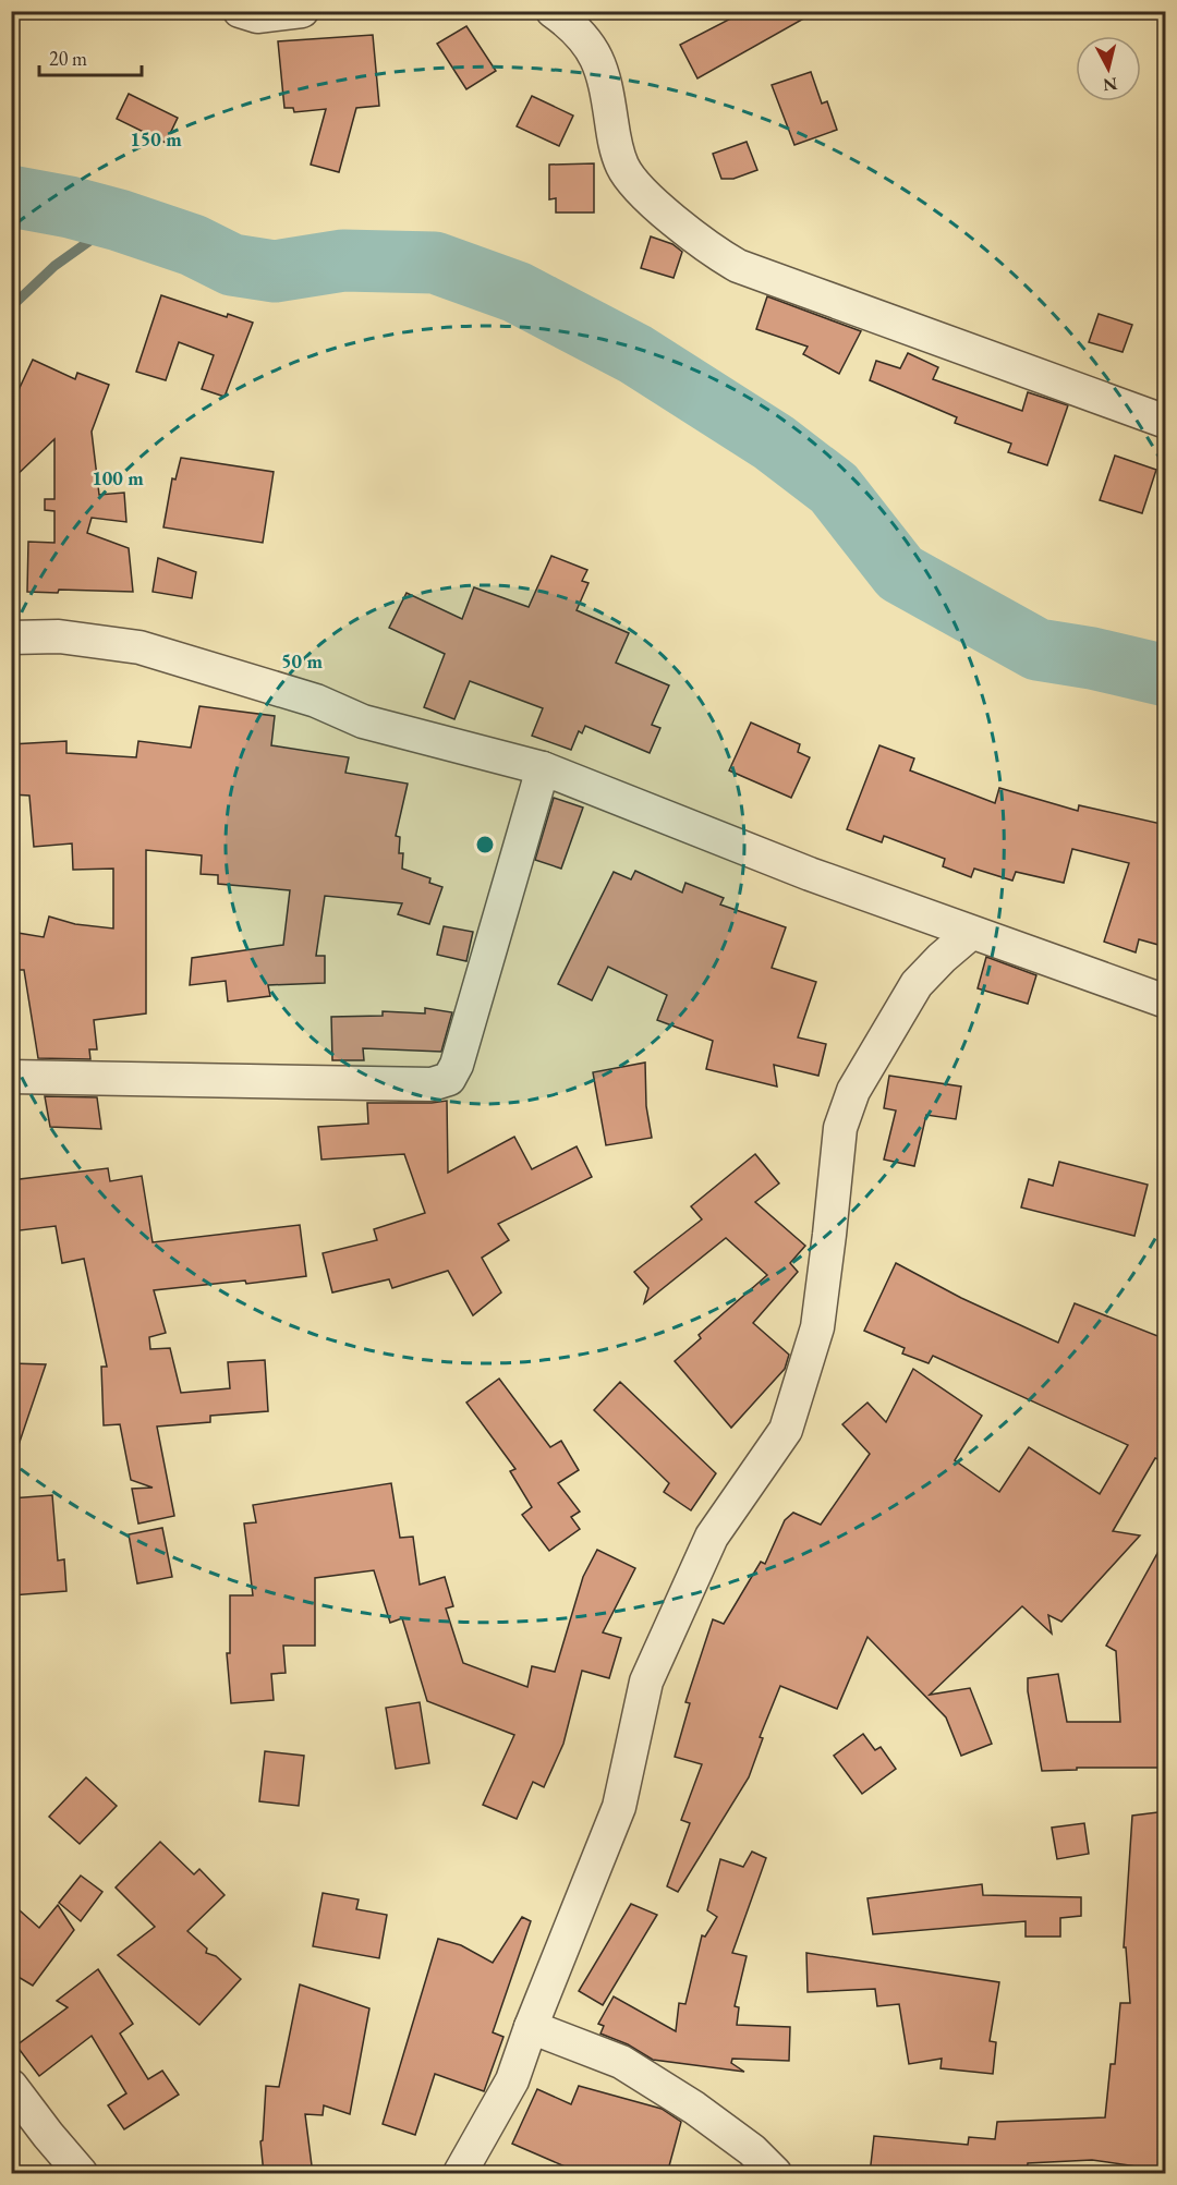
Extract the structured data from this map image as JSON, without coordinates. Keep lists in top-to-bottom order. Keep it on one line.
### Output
{"scale_bar":"20 m","north":"bottom","rings":["150 m","100 m","50 m"]}
